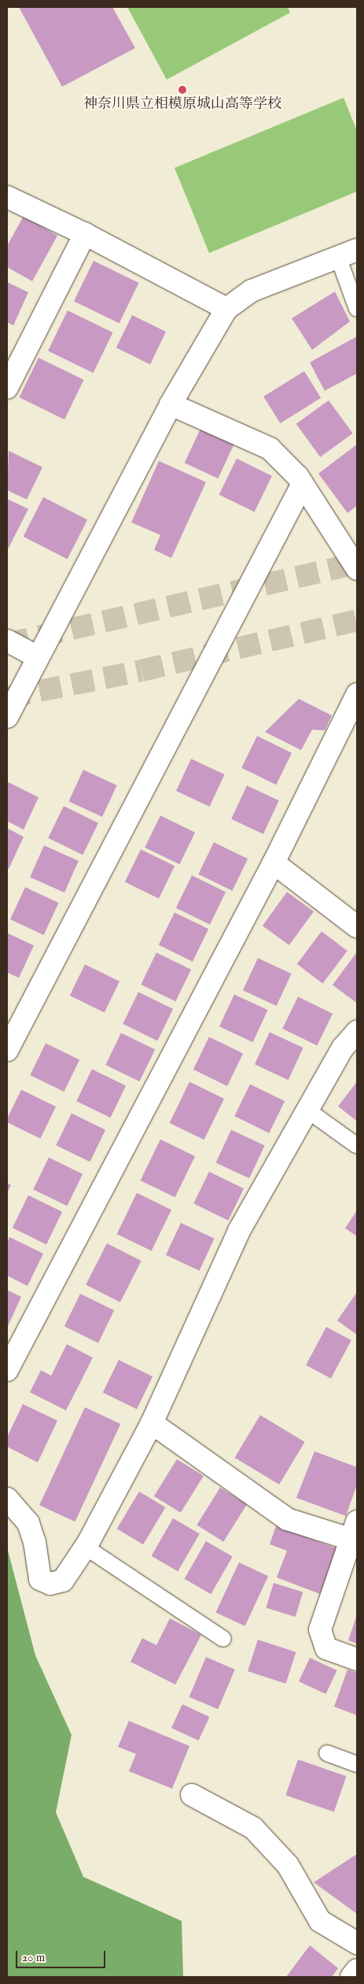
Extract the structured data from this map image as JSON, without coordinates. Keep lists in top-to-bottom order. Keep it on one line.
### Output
{"places":["神奈川県立相模原城山高等学校"],"scale_bar":"20 m"}
